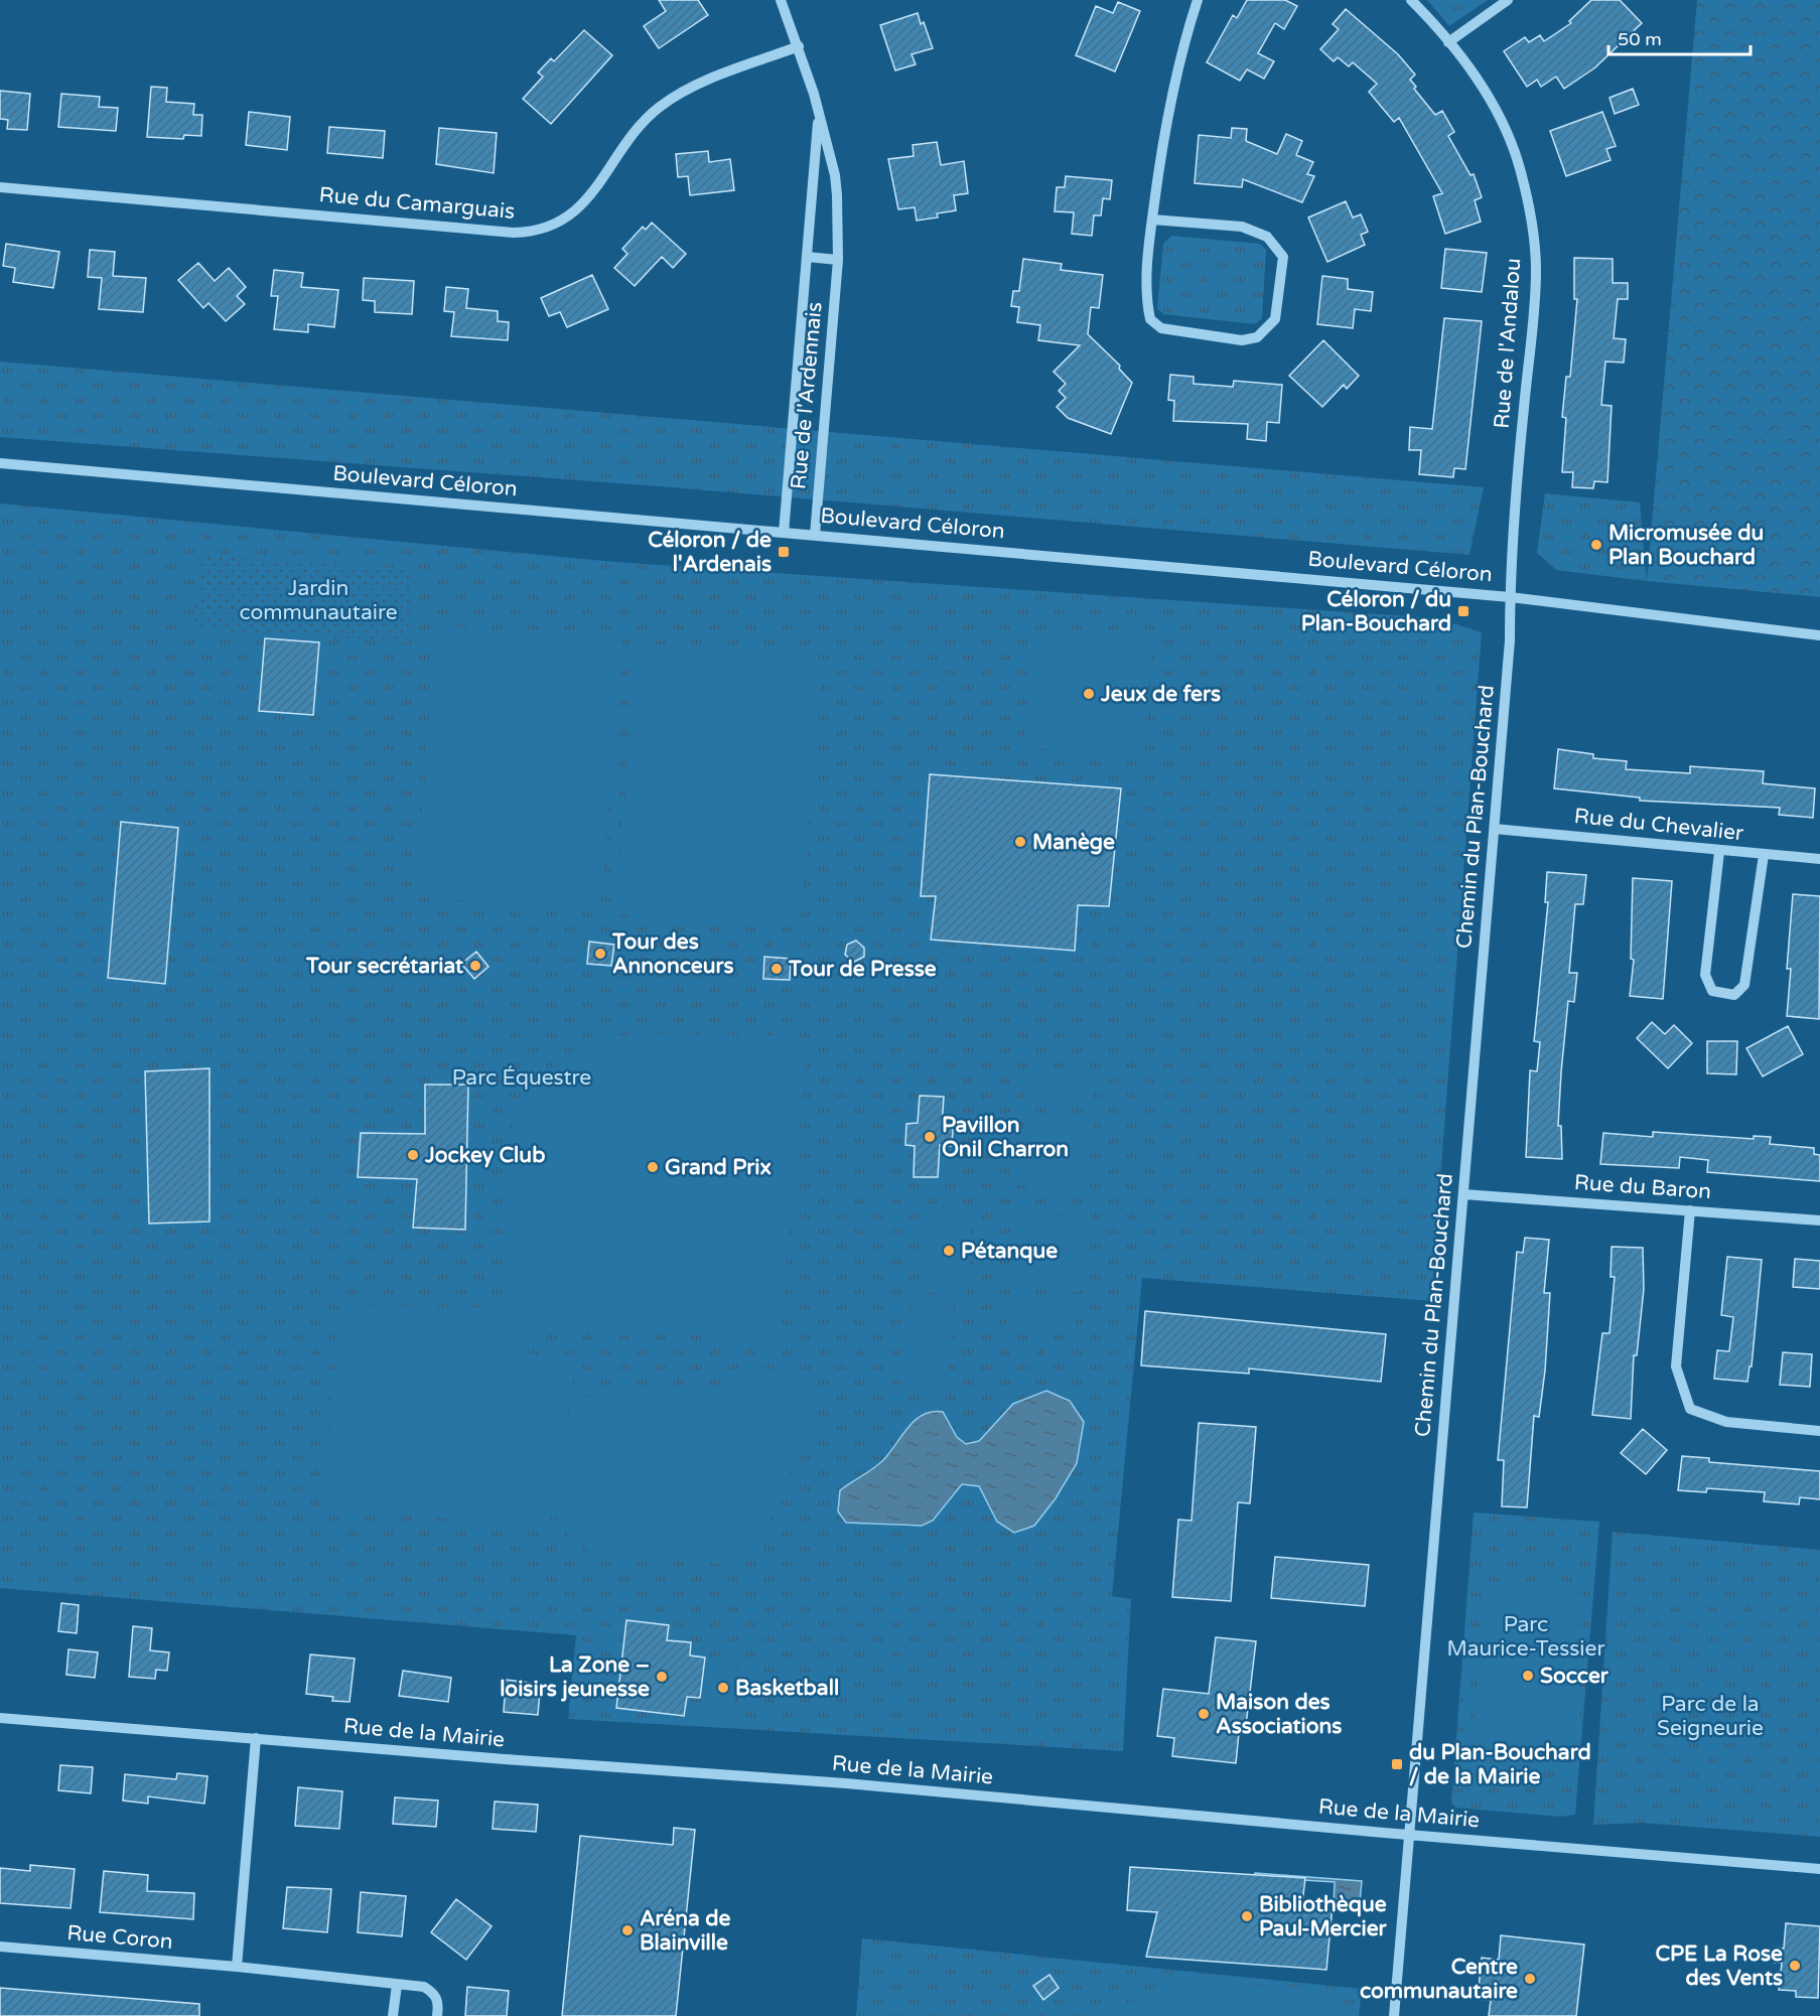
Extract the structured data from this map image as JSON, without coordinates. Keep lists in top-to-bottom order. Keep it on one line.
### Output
{"streets":{"street":["Rue du Camarguais","Rue de l'Andalou","Rue de l'Ardennais","Boulevard Céloron","Chemin du Plan-Bouchard","Rue du Chevalier","Rue du Baron","Rue de la Mairie","Rue Coron"]},"crossings":[["Rue du Camarguais","Rue de l'Ardennais"],["Rue de l'Andalou","Boulevard Céloron"],["Rue de l'Andalou","Chemin du Plan-Bouchard"],["Rue de l'Ardennais","Boulevard Céloron"],["Boulevard Céloron","Chemin du Plan-Bouchard"],["Chemin du Plan-Bouchard","Rue du Chevalier"],["Chemin du Plan-Bouchard","Rue du Baron"],["Chemin du Plan-Bouchard","Rue de la Mairie"]],"parks":["Jardin communautaire","Parc Équestre","Parc Maurice-Tessier","Parc de la Seigneurie"],"places":{"other":["Micromusée du Plan Bouchard","Jeux de fers","Manège","Tour des Annonceurs","Tour secrétariat","Tour de Presse","Pavillon Onil Charron","Jockey Club","Grand Prix","Pétanque","Soccer","La Zone – loisirs jeunesse","Basketball","Maison des Associations","Bibliothèque Paul-Mercier","Aréna de Blainville","CPE La Rose des Vents","Centre communautaire"],"transit":["Céloron / de l'Ardenais","Céloron / du Plan-Bouchard","du Plan-Bouchard / de la Mairie"]},"scale_bar":"50 m"}
